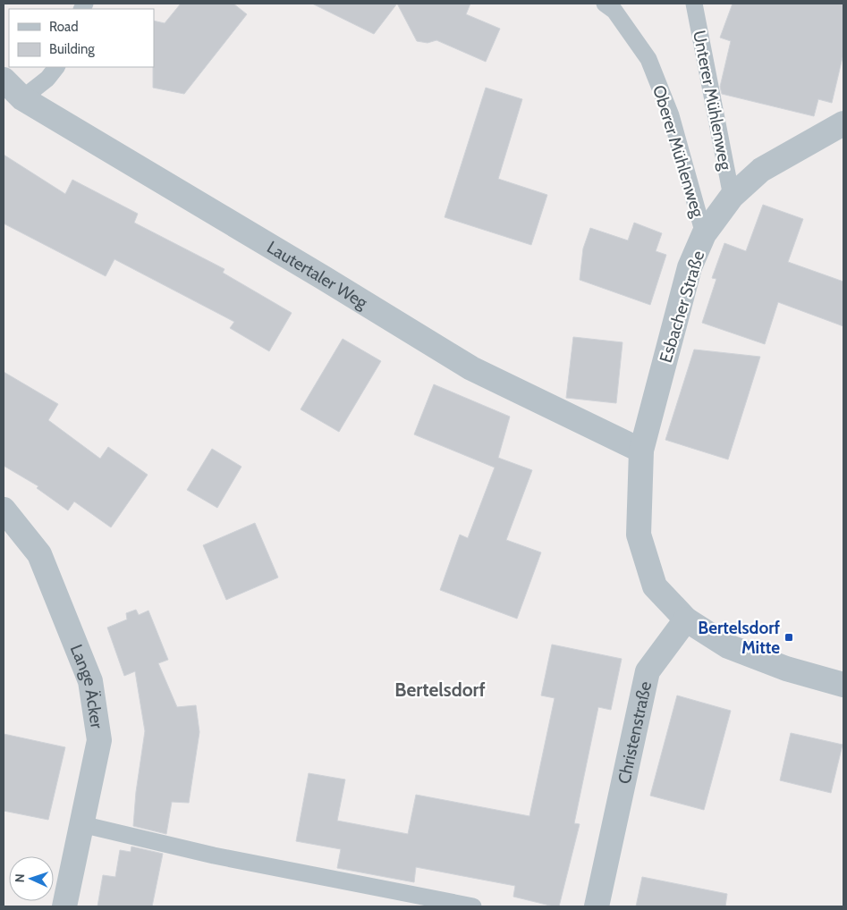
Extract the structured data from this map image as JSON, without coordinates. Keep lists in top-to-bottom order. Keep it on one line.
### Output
{"streets":{"street":["Lautertaler Weg","Esbacher Straße","Lange Äcker","Christenstraße"],"lane":["Unterer Mühlenweg","Oberer Mühlenweg"]},"crossings":[["Unterer Mühlenweg","Esbacher Straße"],["Oberer Mühlenweg","Esbacher Straße"],["Lautertaler Weg","Esbacher Straße"]],"districts":["Bertelsdorf"],"places":{"transit":["Bertelsdorf Mitte"]},"legend":["Road","Building"],"north":"left"}
